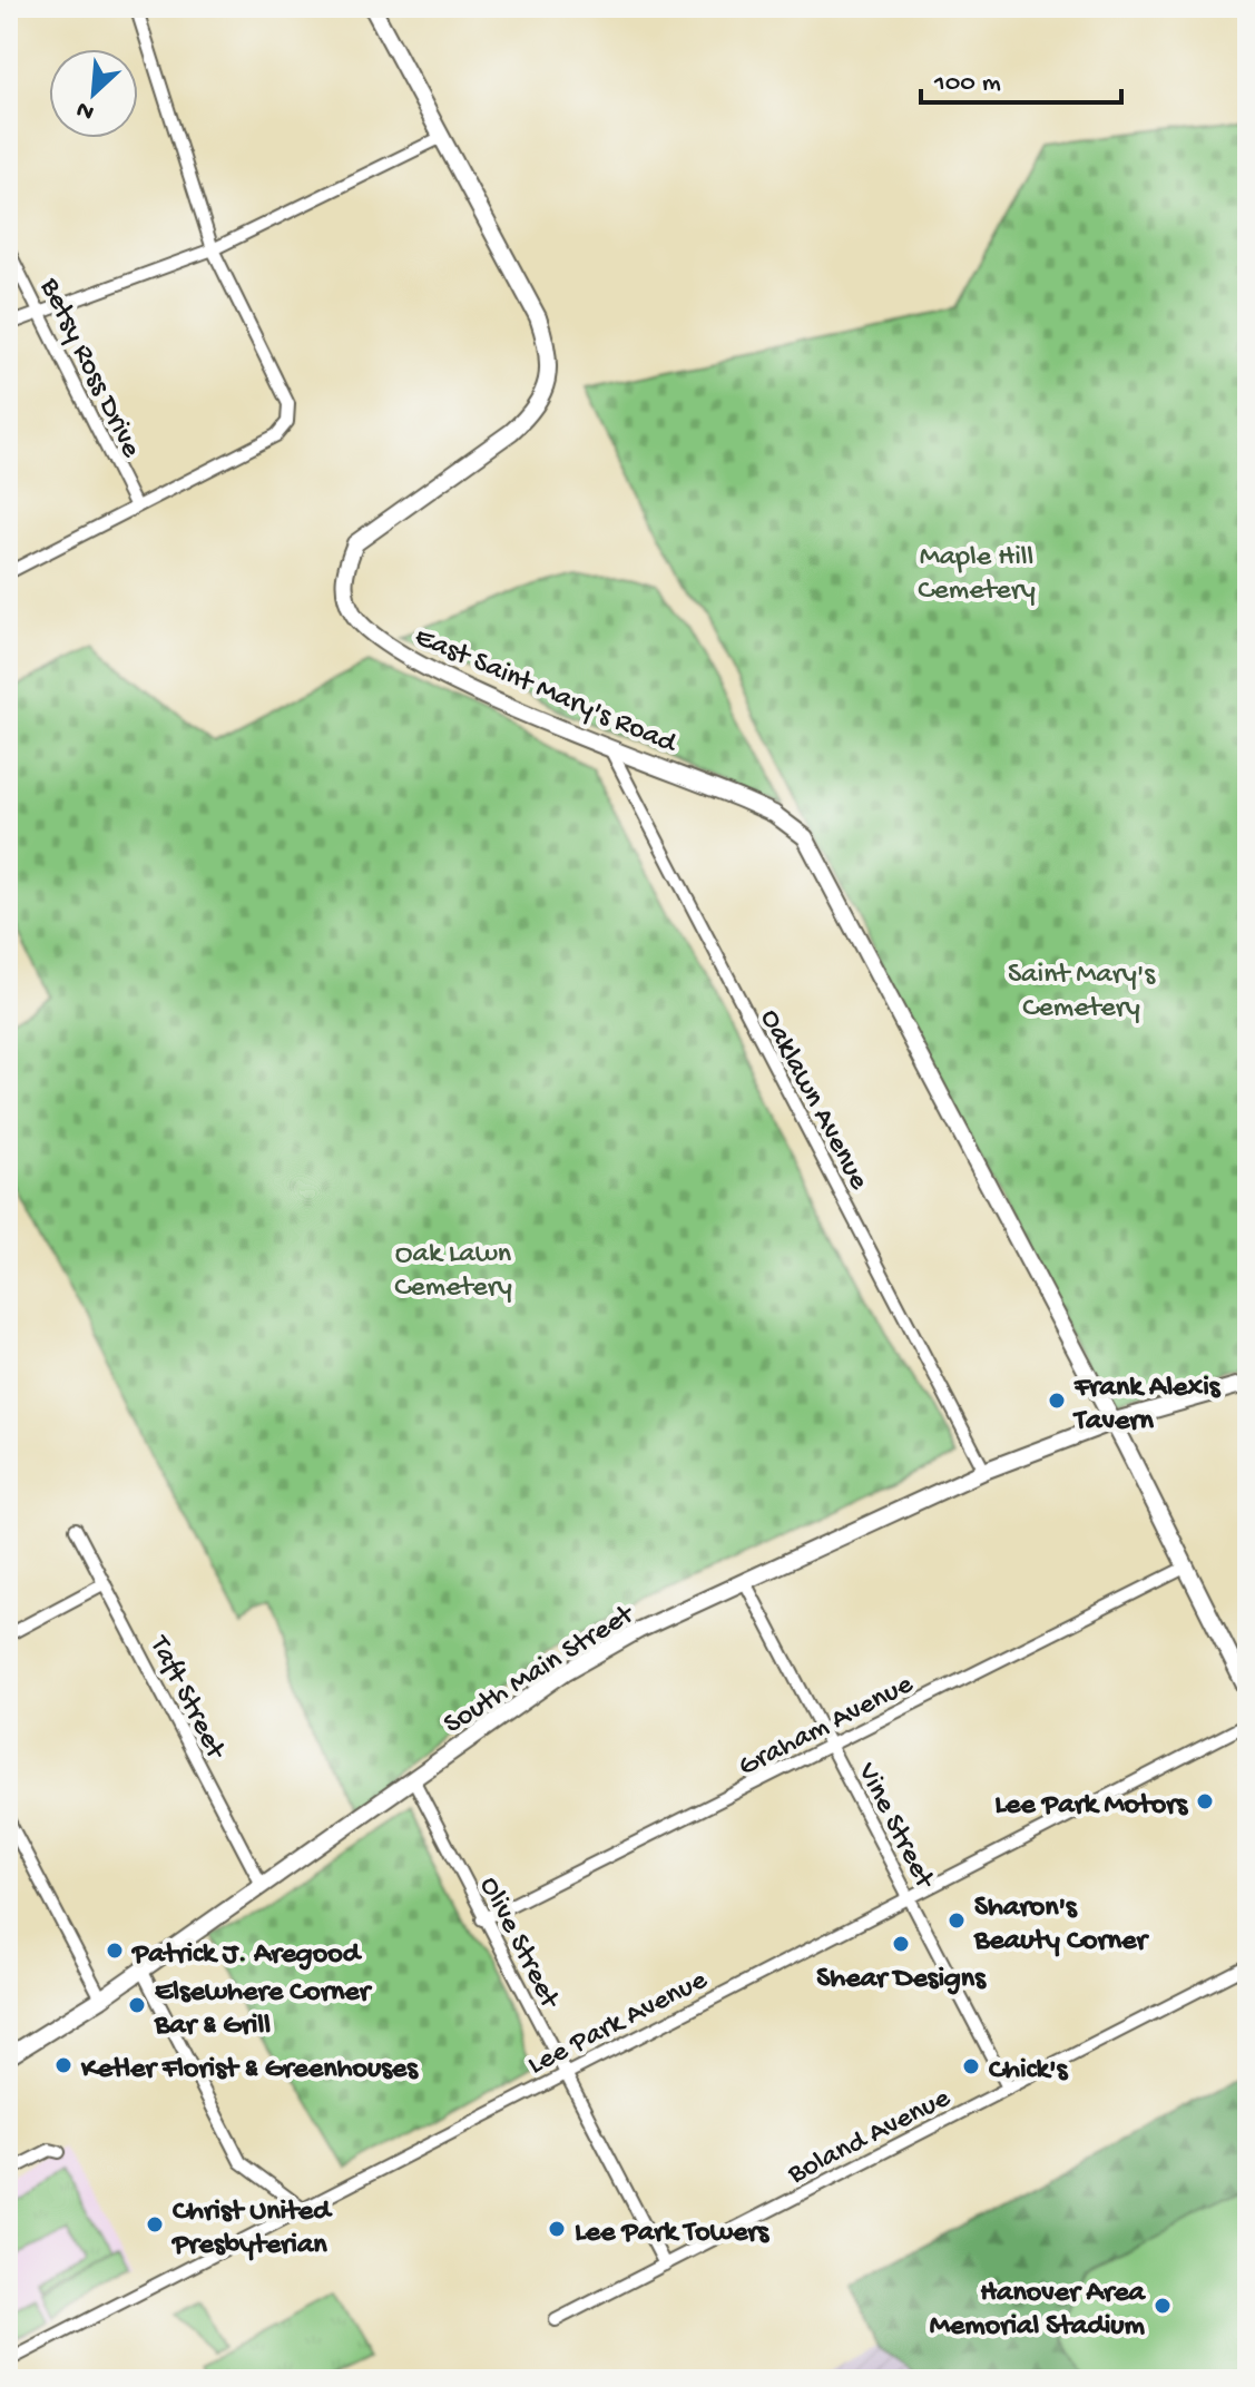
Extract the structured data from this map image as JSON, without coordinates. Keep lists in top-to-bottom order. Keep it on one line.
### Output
{"streets":{"street":["Betsy Ross Drive","East Saint Mary's Road","Oaklawn Avenue","South Main Street","Taft Street","Graham Avenue","Vine Street","Olive Street","Lee Park Avenue","Boland Avenue"]},"crossings":[["East Saint Mary's Road","Oaklawn Avenue"],["East Saint Mary's Road","South Main Street"],["East Saint Mary's Road","Graham Avenue"],["Oaklawn Avenue","South Main Street"],["South Main Street","Taft Street"],["South Main Street","Vine Street"],["South Main Street","Olive Street"],["Graham Avenue","Vine Street"],["Graham Avenue","Olive Street"],["Vine Street","Lee Park Avenue"],["Vine Street","Boland Avenue"],["Olive Street","Lee Park Avenue"],["Olive Street","Boland Avenue"]],"parks":["Maple Hill Cemetery","Saint Mary's Cemetery","Oak Lawn Cemetery"],"places":["Frank Alexis Tavern","Lee Park Motors","Sharon's Beauty Corner","Shear Designs","Patrick J. Aregood","Elsewhere Corner Bar & Grill","Ketler Florist & Greenhouses","Chick's","Christ United Presbyterian","Lee Park Towers","Hanover Area Memorial Stadium"],"scale_bar":"100 m","north":"bottom left"}
